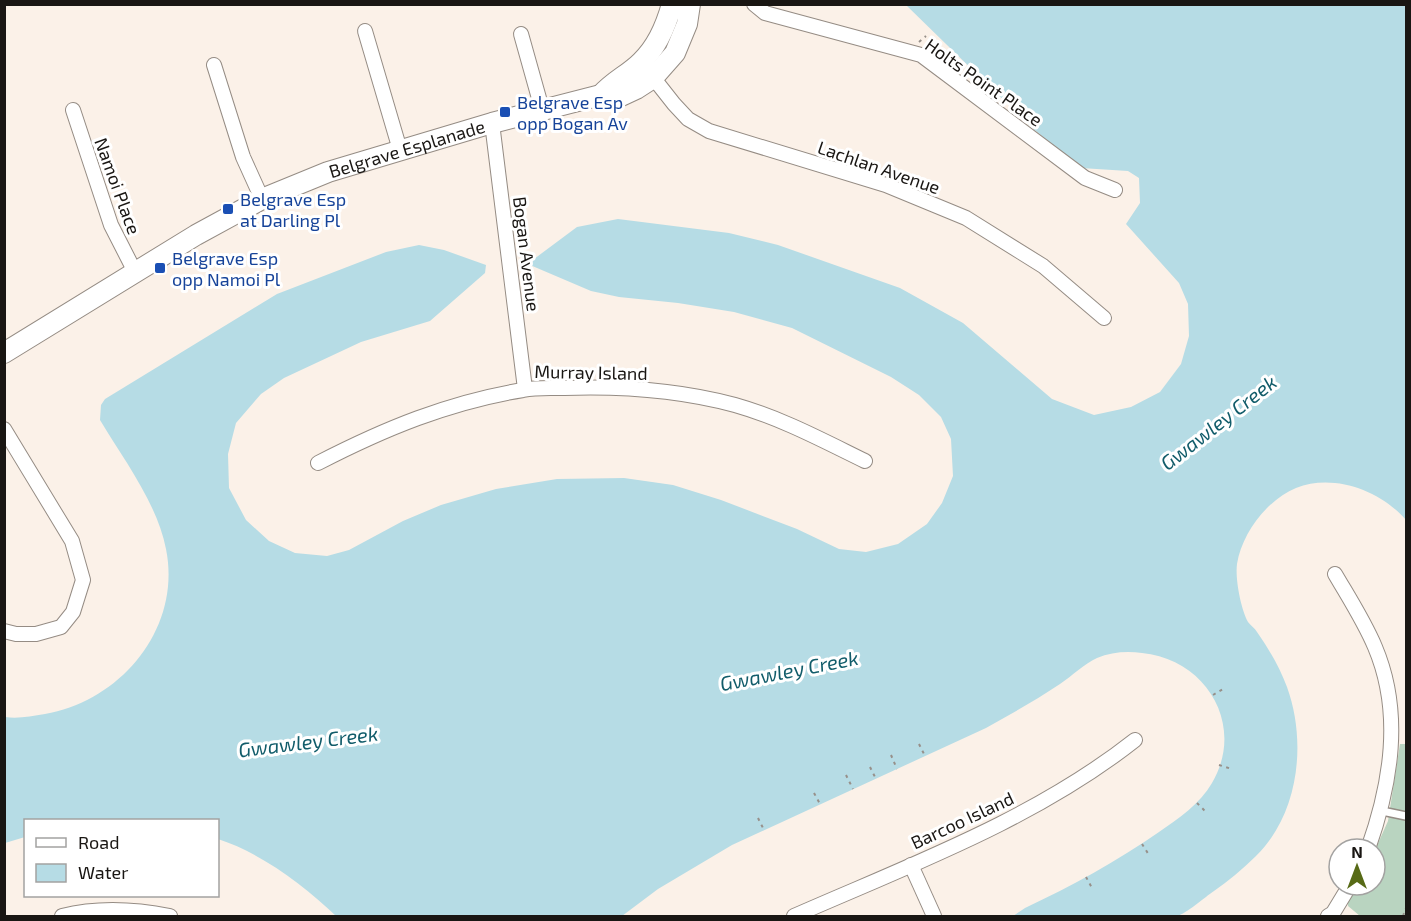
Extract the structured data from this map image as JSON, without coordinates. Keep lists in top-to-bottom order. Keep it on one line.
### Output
{"streets":{"street":["Holts Point Place","Belgrave Esplanade","Lachlan Avenue","Namoi Place","Bogan Avenue","Murray Island","Barcoo Island"]},"crossings":[["Belgrave Esplanade","Lachlan Avenue"],["Belgrave Esplanade","Namoi Place"],["Belgrave Esplanade","Bogan Avenue"],["Bogan Avenue","Murray Island"]],"water":["Gwawley Creek"],"places":{"transit":["Belgrave Esp opp Bogan Av","Belgrave Esp at Darling Pl","Belgrave Esp opp Namoi Pl"]},"legend":["Road","Water"],"north":"top"}
